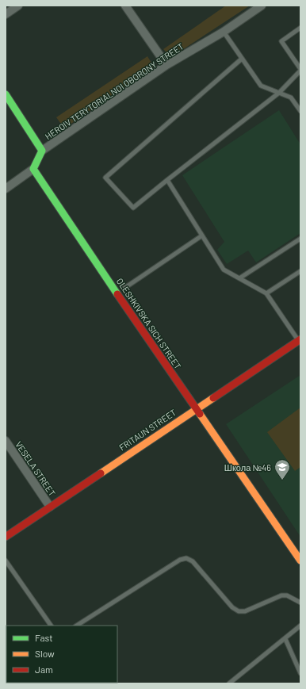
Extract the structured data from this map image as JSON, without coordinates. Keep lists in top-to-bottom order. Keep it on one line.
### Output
{"streets":{"street":["HEROIV TERYTORIALNOI OBORONY STREET","OLESHKIVSKA SICH STREET","FRITAUN STREET","VESELA STREET"]},"crossings":[["OLESHKIVSKA SICH STREET","FRITAUN STREET"],["FRITAUN STREET","VESELA STREET"]],"places":{"school or university":["Школа №46"]},"legend":["Fast","Slow","Jam"]}
